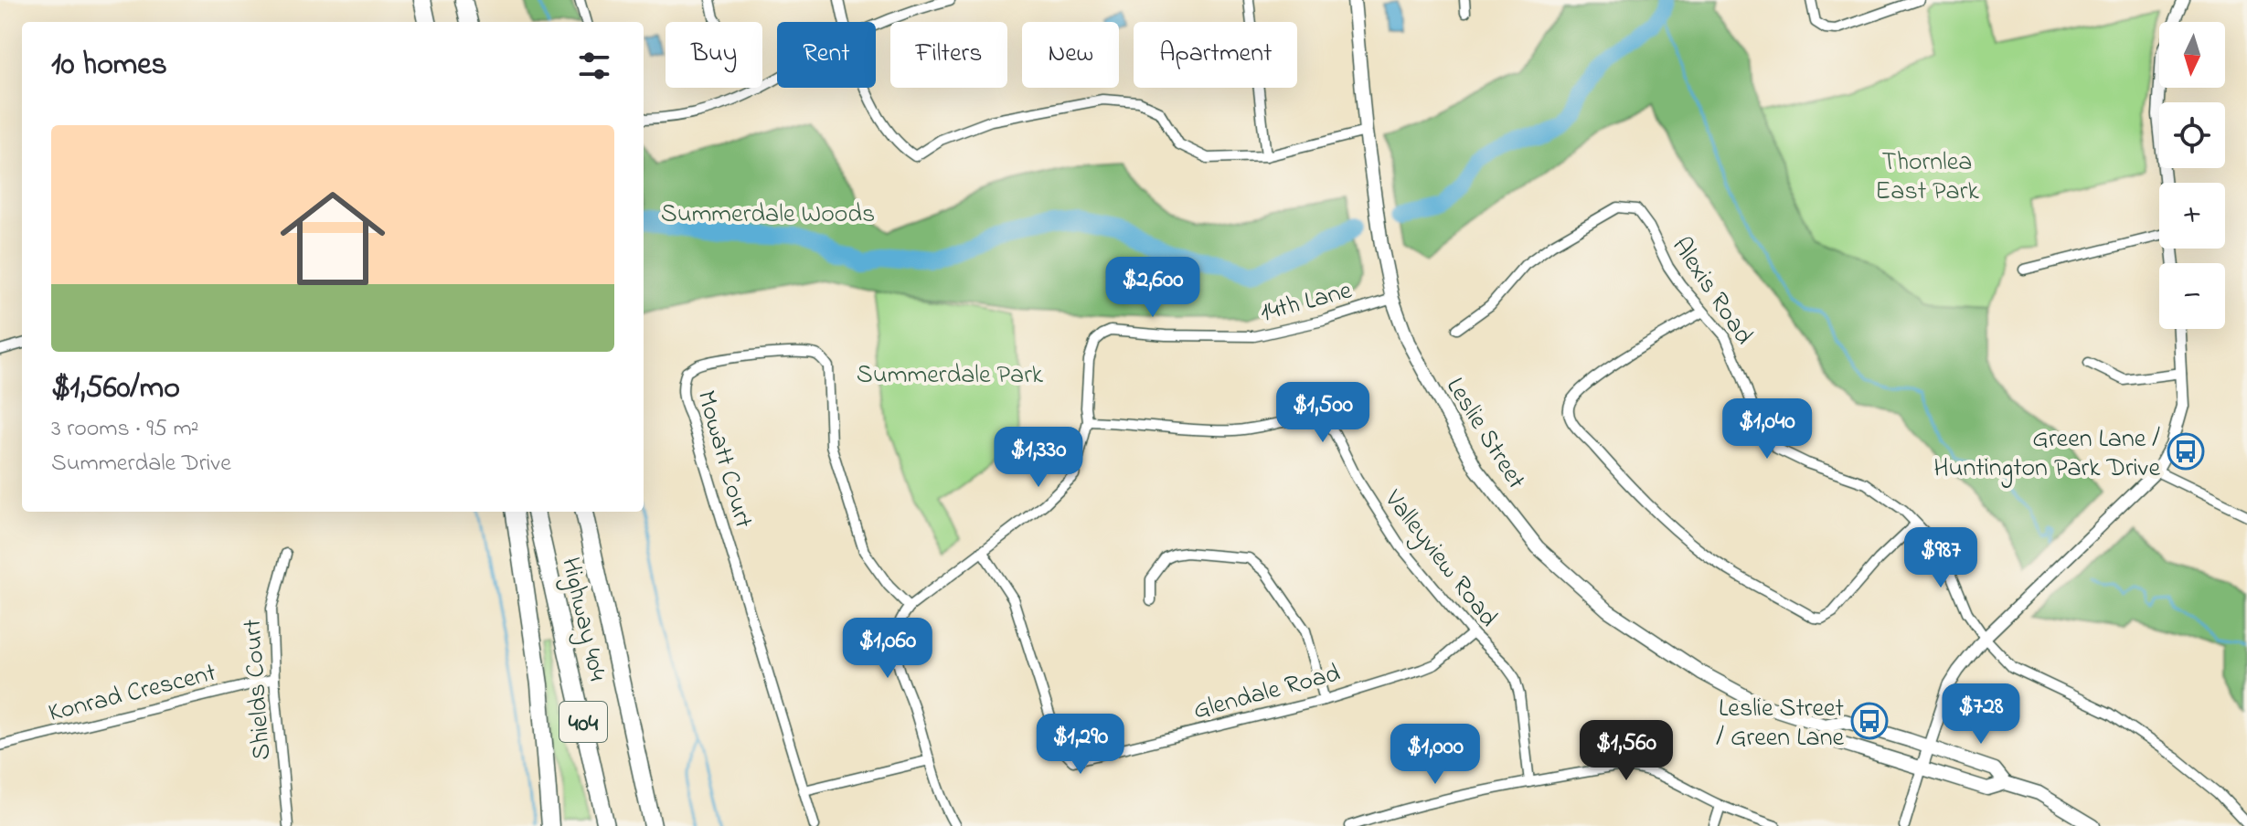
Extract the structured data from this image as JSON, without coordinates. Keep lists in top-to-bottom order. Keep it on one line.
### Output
{"streets":{"highway":["Highway 404","404"],"main road":["Leslie Street"],"street":["Alexis Road","14th Lane","Mowatt Court","Valleyview Road","Shields Court","Glendale Road","Konrad Crescent"]},"crossings":[["14th Lane","Leslie Street"],["14th Lane","Mowatt Court"],["14th Lane","Valleyview Road"],["14th Lane","Glendale Road"],["Valleyview Road","Glendale Road"],["Shields Court","Konrad Crescent"]],"parks":["Thornlea East Park","Summerdale Woods","Summerdale Park"],"places":{"bus stop":["Green Lane / Huntington Park Drive","Leslie Street / Green Lane"]},"north":"bottom","page":{"map_buttons":["+","−"],"chip":["Buy","Rent","Filters","New","Apartment"],"heading":"10 homes","list":[{"name":"$1,560/mo","note":"3 rooms · 95 m² · Summerdale Drive"}],"price":["$2,600","$1,500","$1,040","$1,330","$987","$1,060","$728","$1,290","$1,560","$1,000"]}}
